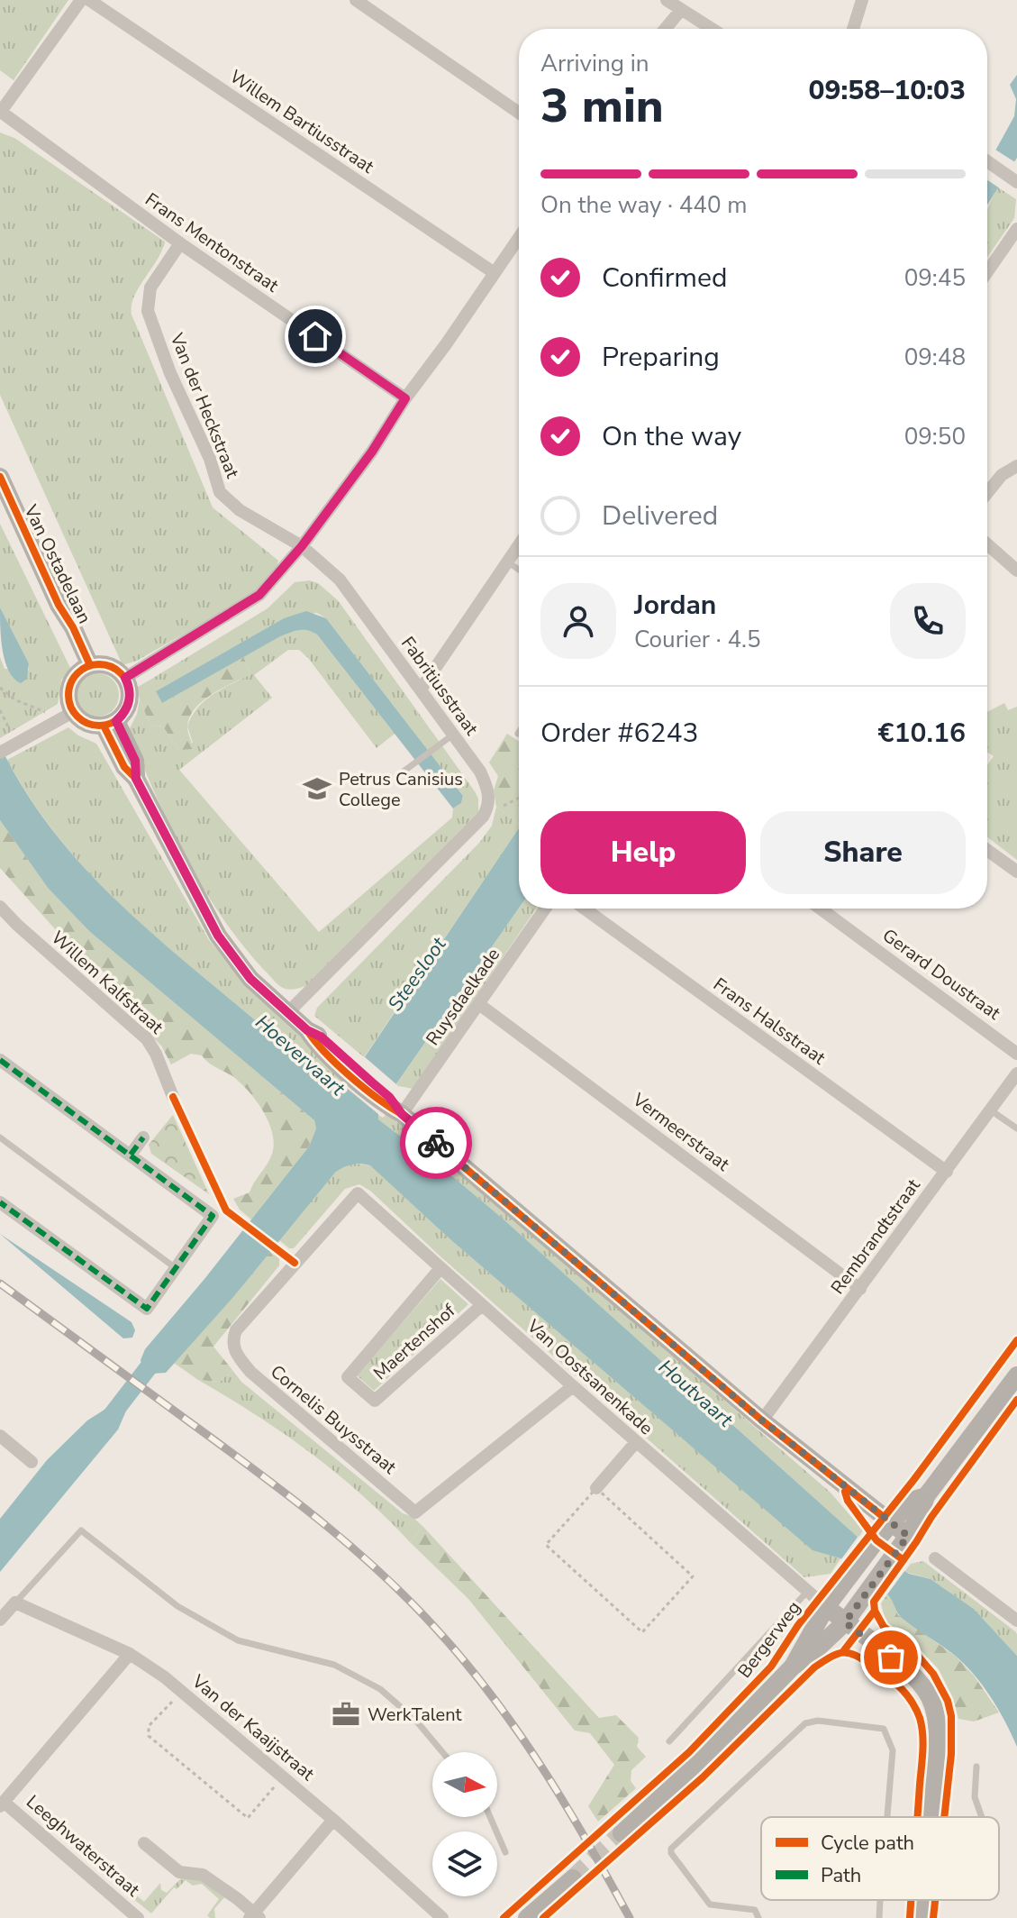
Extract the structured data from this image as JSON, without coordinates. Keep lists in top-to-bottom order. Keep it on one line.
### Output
{"streets":{"street":["Willem Bartiusstraat","Frans Mentonstraat","Van der Heckstraat","Van Ostadelaan","Fabritiusstraat","Gerard Doustraat","Willem Kalfstraat","Ruysdaelkade","Frans Halsstraat","Vermeerstraat","Rembrandtstraat","Maertenshof","Van Oostsanenkade","Cornelis Buysstraat","Bergerweg","Van der Kaaijstraat","Leeghwaterstraat"]},"crossings":[["Frans Mentonstraat","Van der Heckstraat"],["Van der Heckstraat","Fabritiusstraat"],["Ruysdaelkade","Vermeerstraat"],["Frans Halsstraat","Rembrandtstraat"],["Vermeerstraat","Rembrandtstraat"],["Maertenshof","Van Oostsanenkade"],["Van Oostsanenkade","Cornelis Buysstraat"],["Van Oostsanenkade","Bergerweg"]],"water":["Steesloot","Hoevervaart","Houtvaart"],"places":{"school or university":["Petrus Canisius College"],"office":["WerkTalent"]},"legend":["Cycle path","Path"],"north":"right","page":{"heading":["3 min","Arriving in","09:58–10:03"],"panel":["Jordan","Courier · 4.5","Order #6243","€10.16"],"bar":"On the way · 440 m","list":[["Confirmed","09:45"],["Preparing","09:48"],["On the way","09:50"],"Delivered"],"buttons":["Help","Share"]}}
